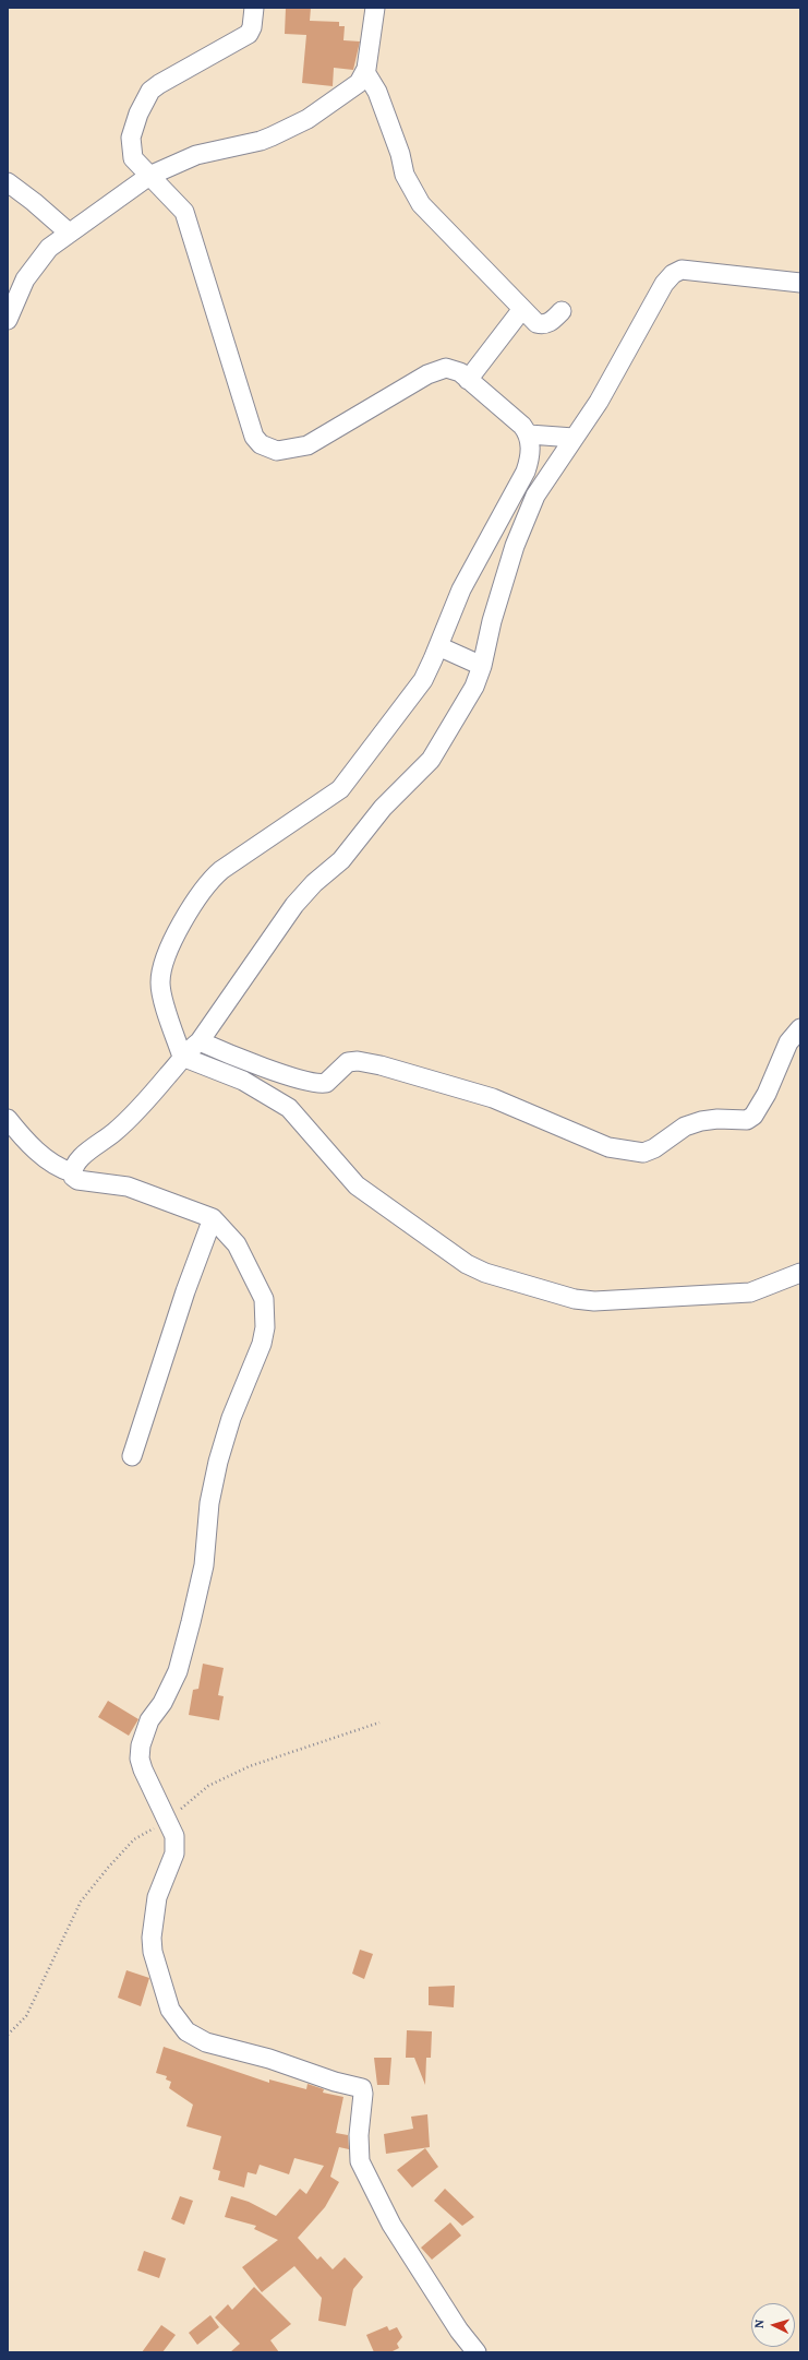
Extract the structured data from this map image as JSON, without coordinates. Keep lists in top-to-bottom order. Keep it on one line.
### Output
{"north":"left"}
